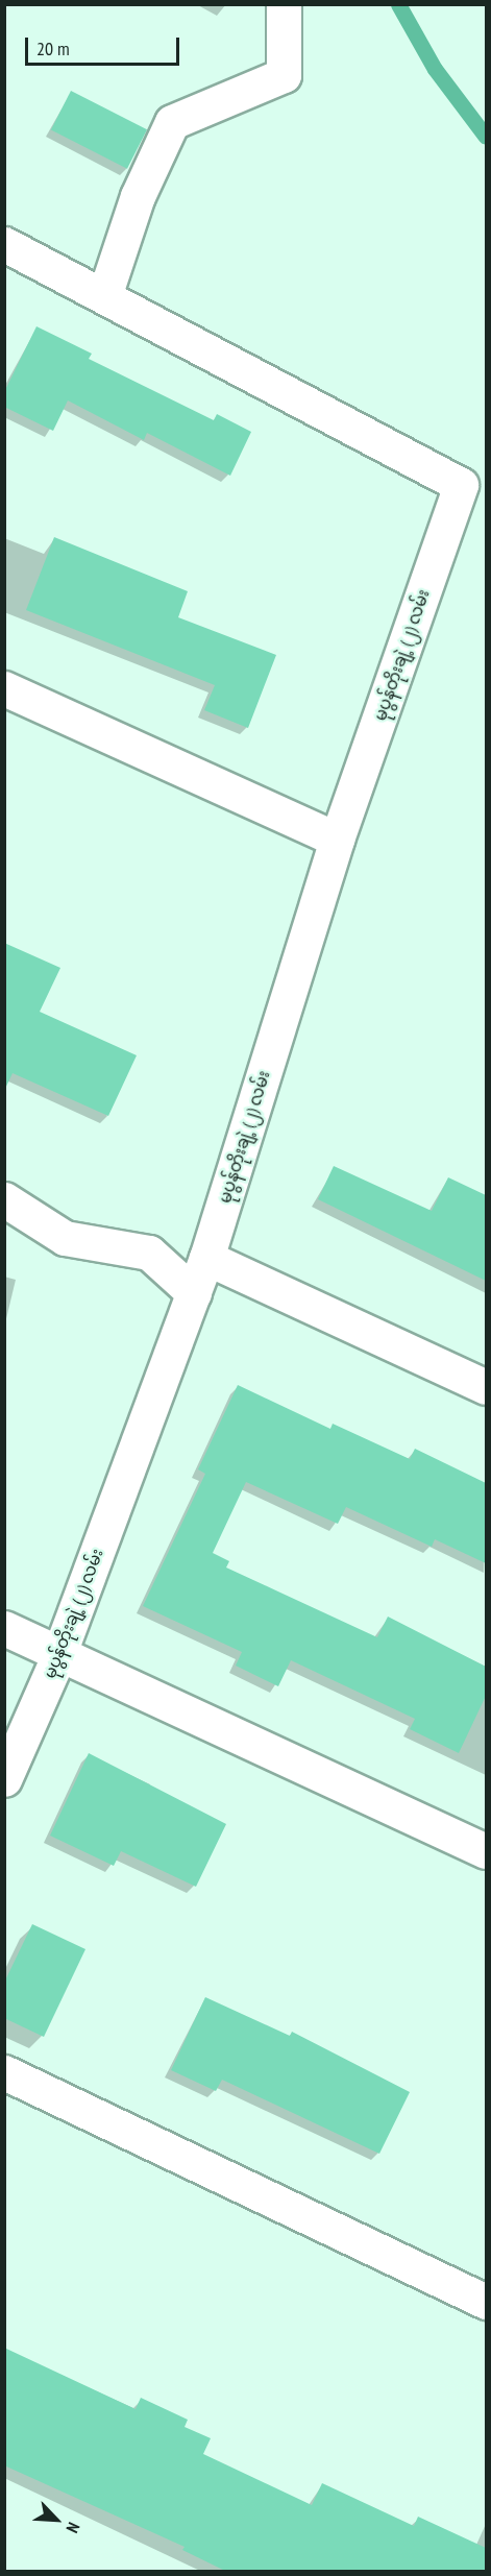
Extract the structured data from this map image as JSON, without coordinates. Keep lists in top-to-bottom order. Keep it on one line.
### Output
{"streets":{"street":["မုပွန်တိုးချဲ့ (၂) လမ်း"]},"scale_bar":"20 m","north":"bottom right"}
